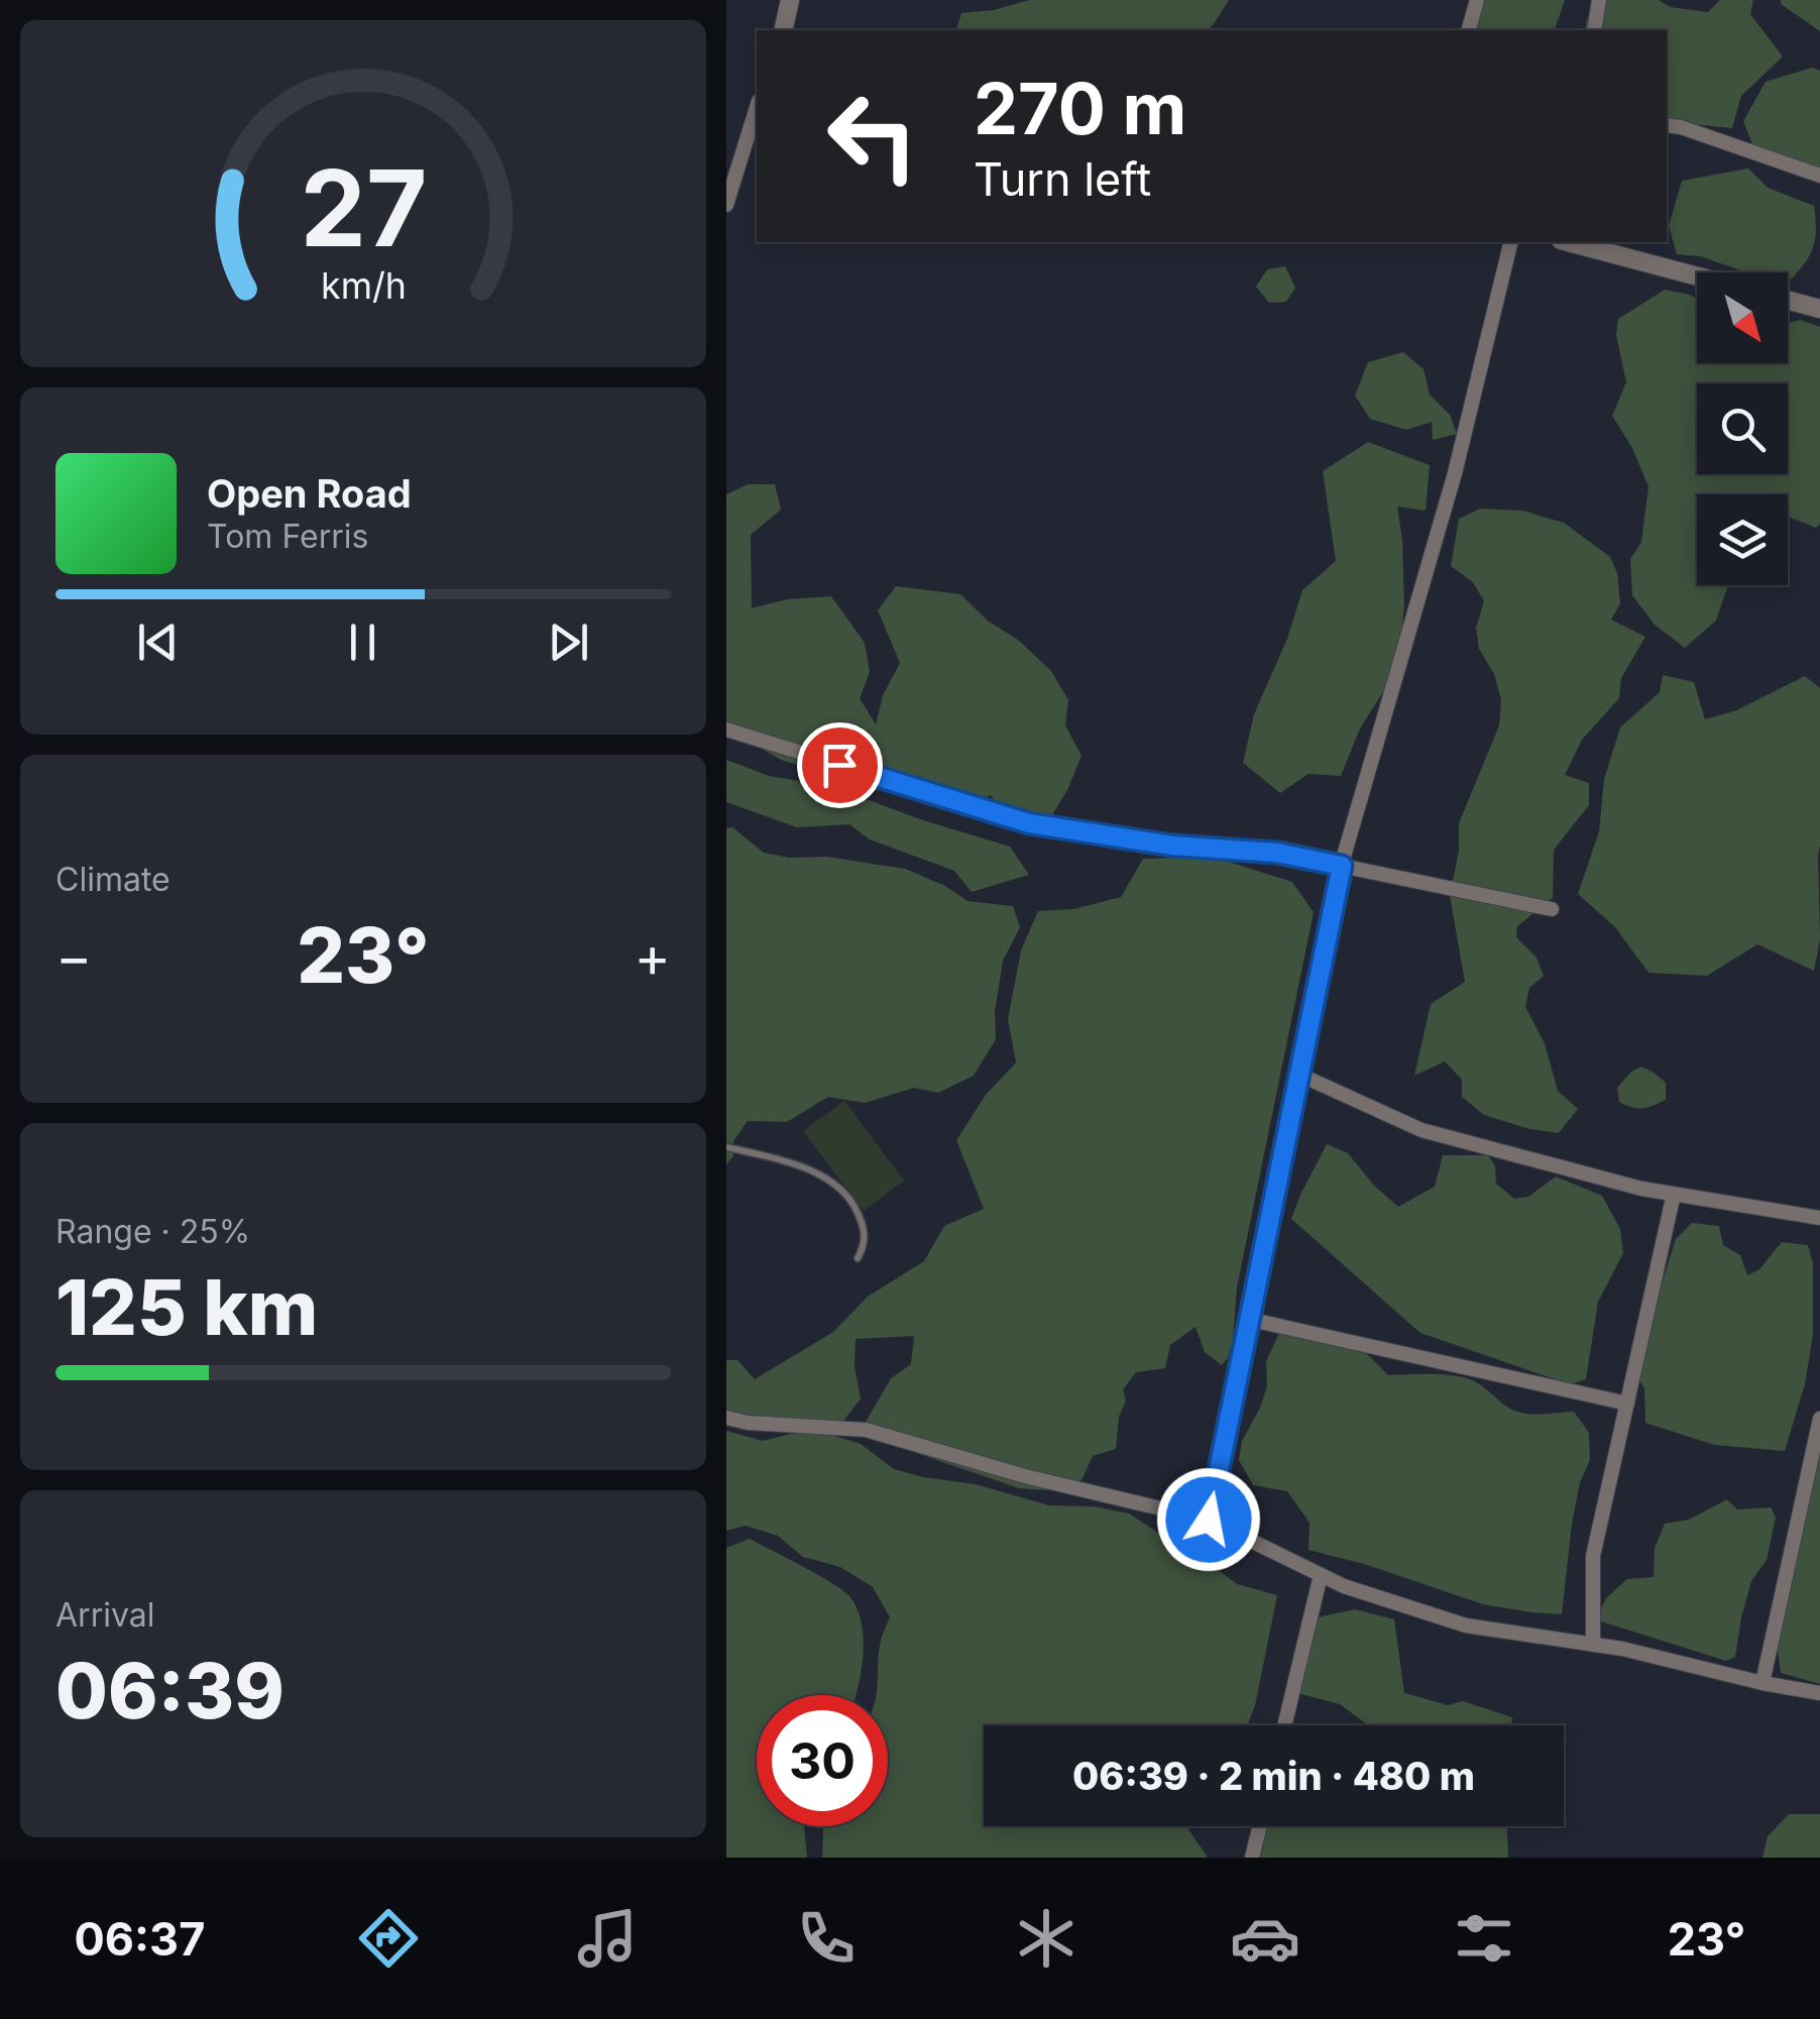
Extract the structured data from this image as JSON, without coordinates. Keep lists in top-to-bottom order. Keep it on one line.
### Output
{"north":"bottom right","page":{"turn":["270 m","Turn left"],"song":["Open Road","Tom Ferris"],"tile":["Climate",["Range · 25%","125 km"],["Arrival","06:39"]],"heat":["−","23°","+"],"limit":"30","trip":"06:39 · 2 min · 480 m","tabs":["06:37","23°"],"gauge":["27","km/h"]}}
